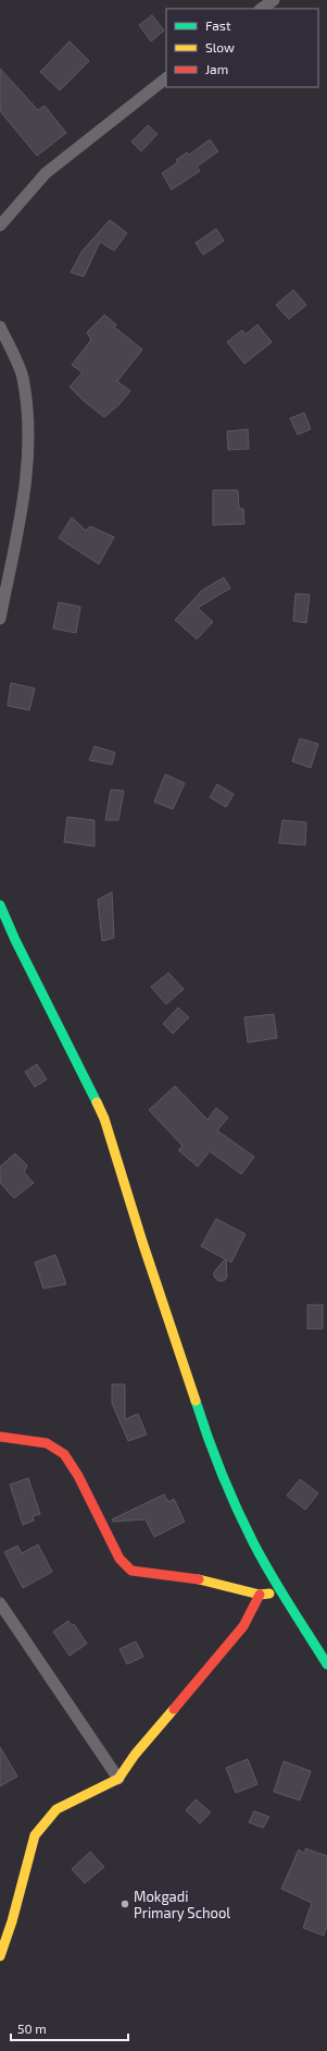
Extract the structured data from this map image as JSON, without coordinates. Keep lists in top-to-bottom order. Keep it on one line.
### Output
{"places":["Mokgadi Primary School"],"legend":["Fast","Slow","Jam"],"scale_bar":"50 m"}
